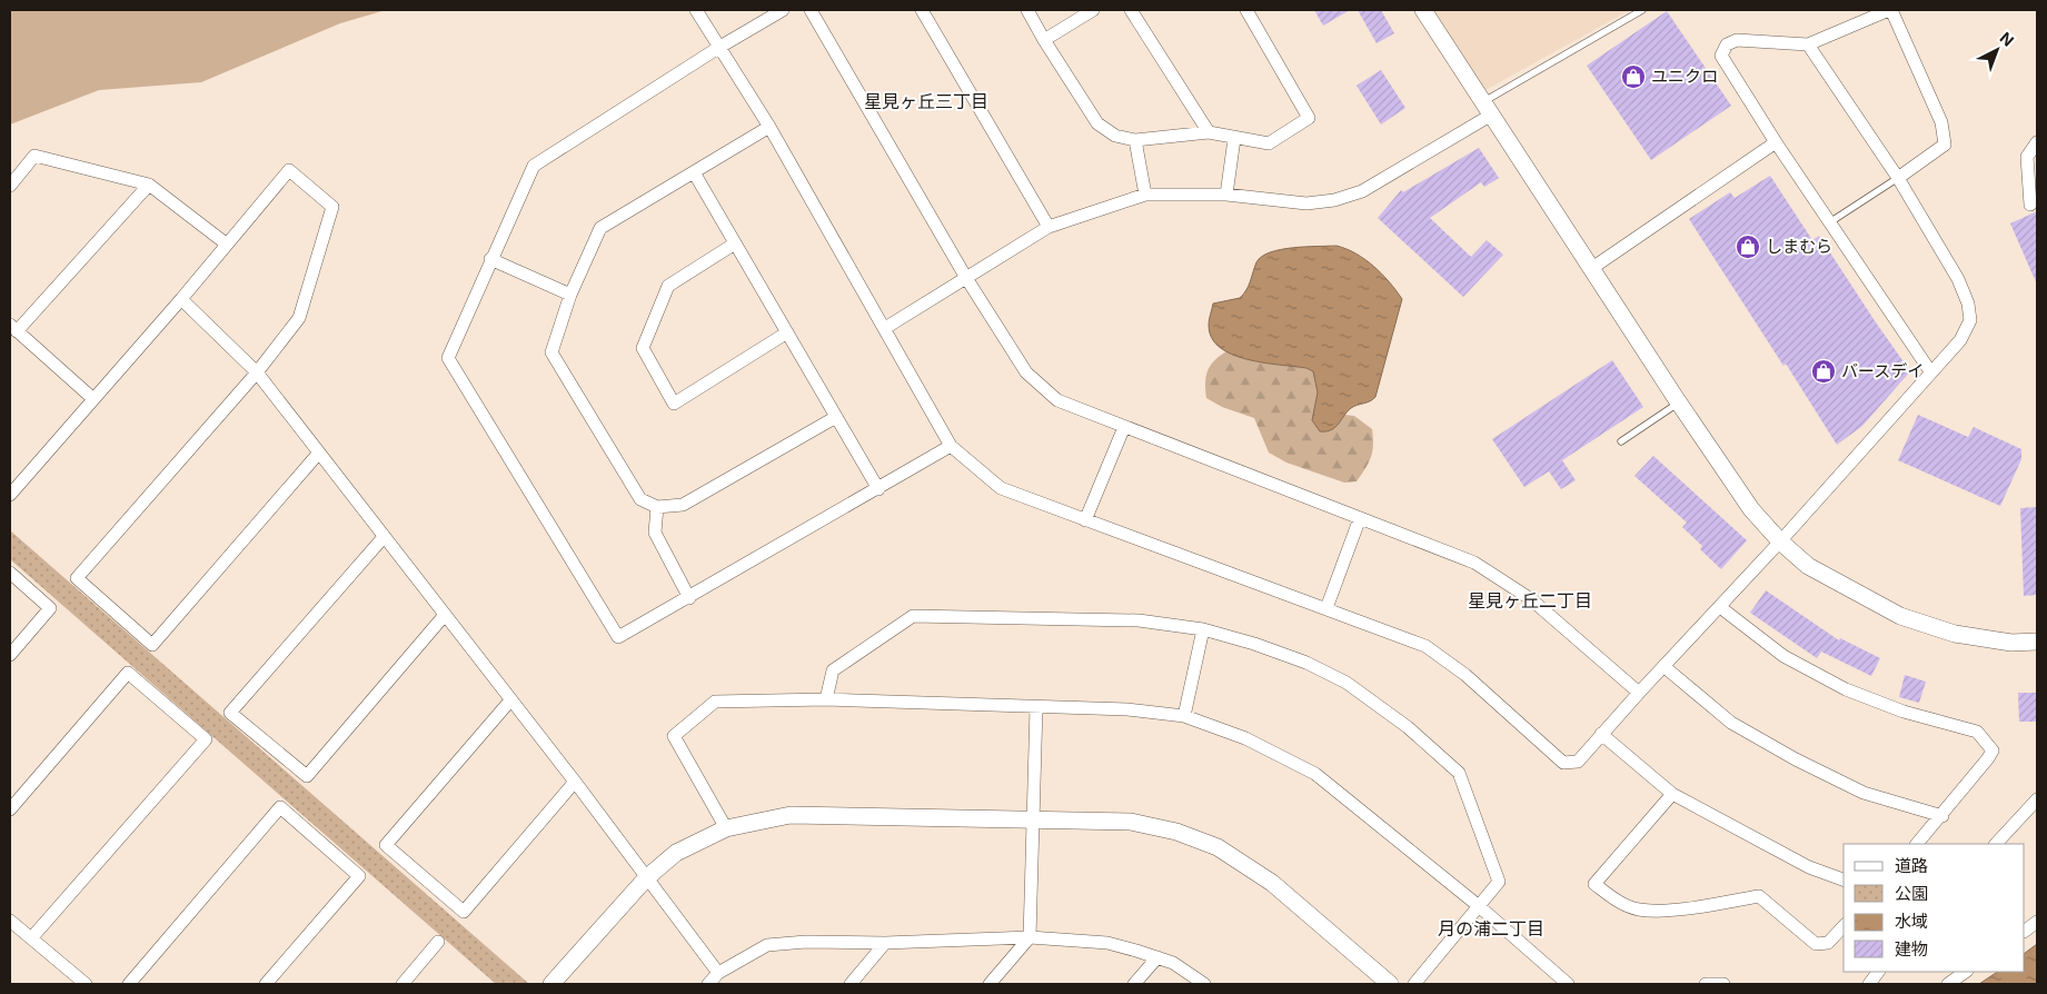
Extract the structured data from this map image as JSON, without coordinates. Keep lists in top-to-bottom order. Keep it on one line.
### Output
{"districts":["星見ヶ丘三丁目","星見ヶ丘二丁目","月の浦二丁目"],"places":{"shop":["ユニクロ","しまむら","バースデイ"]},"legend":["道路","公園","水域","建物"],"north":"top right"}
